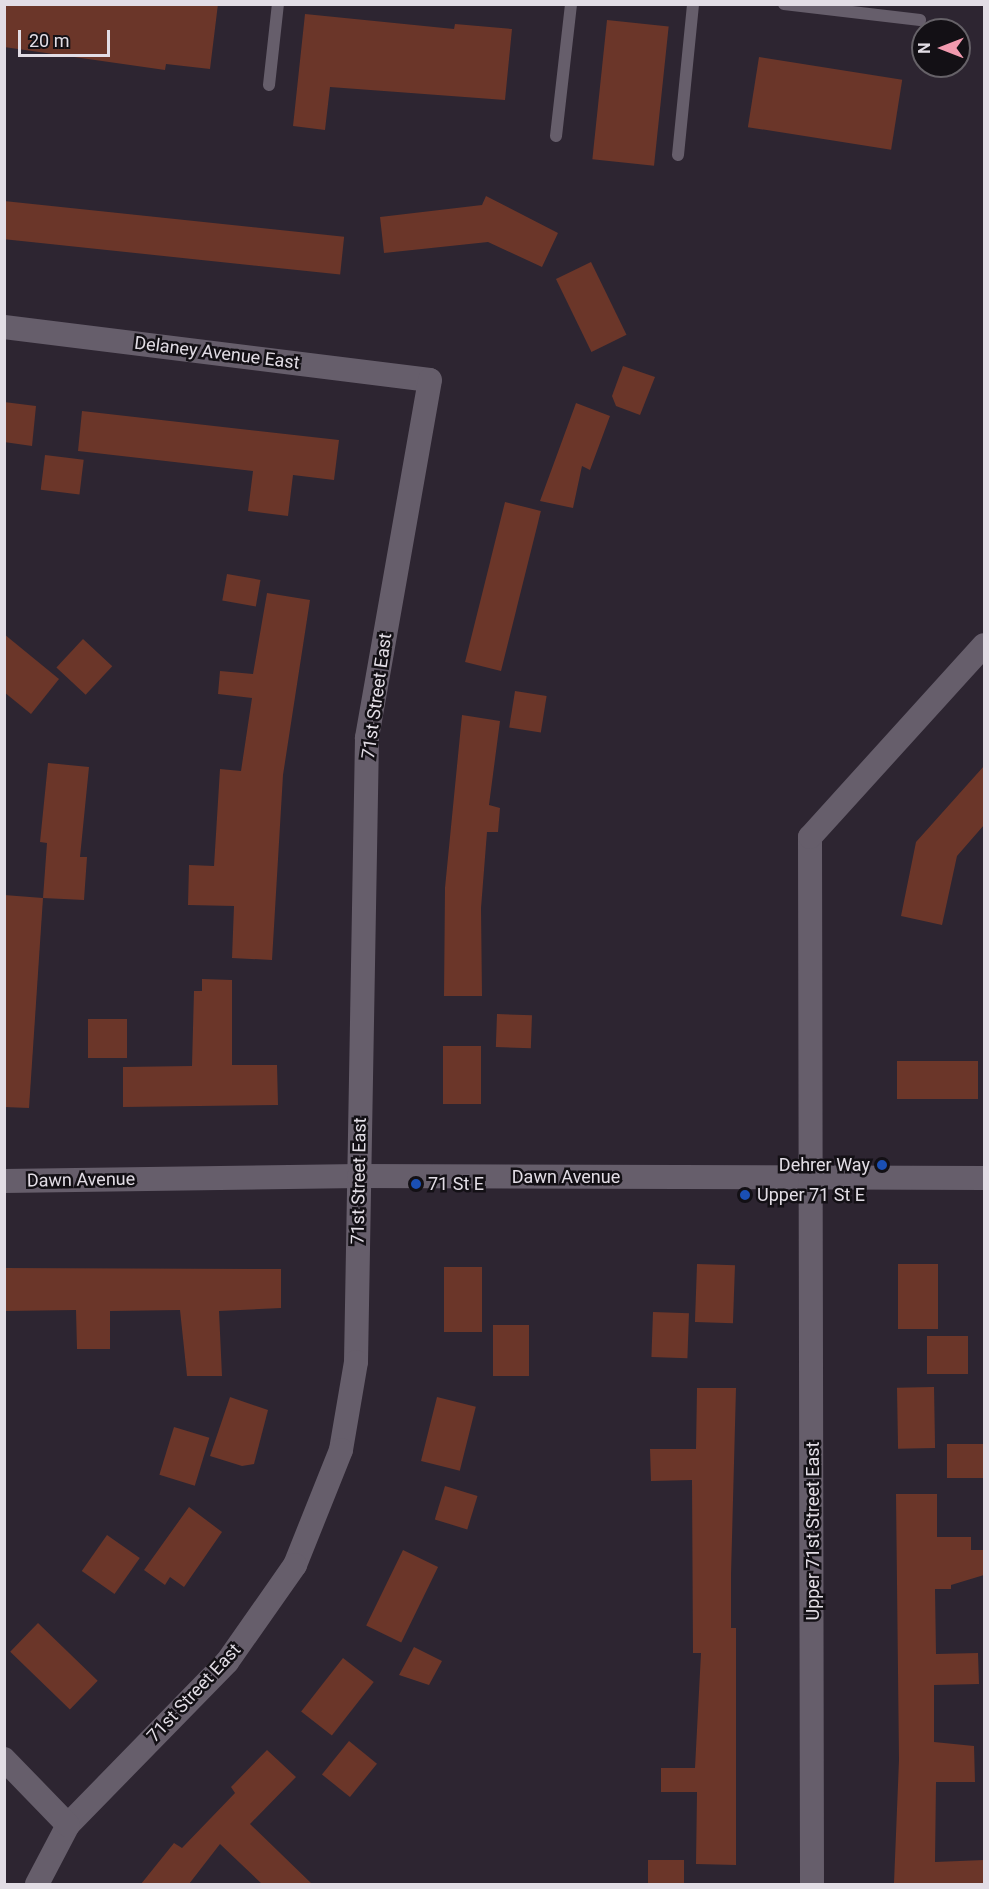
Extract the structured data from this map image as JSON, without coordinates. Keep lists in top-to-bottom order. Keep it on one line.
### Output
{"streets":{"street":["Delaney Avenue East","71st Street East","Dawn Avenue","Upper 71st Street East"]},"crossings":[["Delaney Avenue East","71st Street East"],["71st Street East","Dawn Avenue"],["Dawn Avenue","Upper 71st Street East"]],"places":["Dehrer Way","71 St E","Upper 71 St E"],"scale_bar":"20 m","north":"left"}
